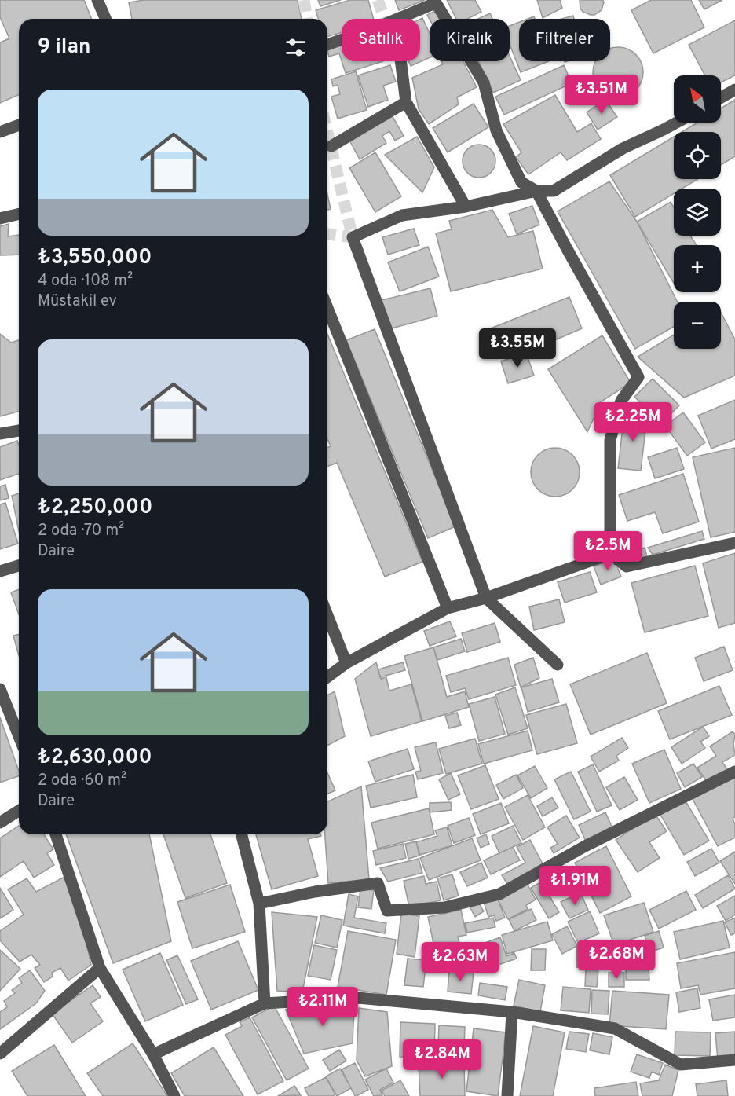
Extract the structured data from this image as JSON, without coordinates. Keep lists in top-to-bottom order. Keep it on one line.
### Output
{"north":"top left","page":{"chip":["Satılık","Kiralık","Filtreler"],"heading":"9 ilan","price":["₺3.51M","₺3.55M","₺2.25M","₺2.5M","₺1.91M","₺2.68M","₺2.63M","₺2.11M","₺2.84M"],"map_buttons":["+","−"],"list":[{"name":"₺3,550,000","note":"4 oda · 108 m² · Müstakil ev"},{"name":"₺2,250,000","note":"2 oda · 70 m² · Daire"},{"name":"₺2,630,000","note":"2 oda · 60 m² · Daire"}]}}
